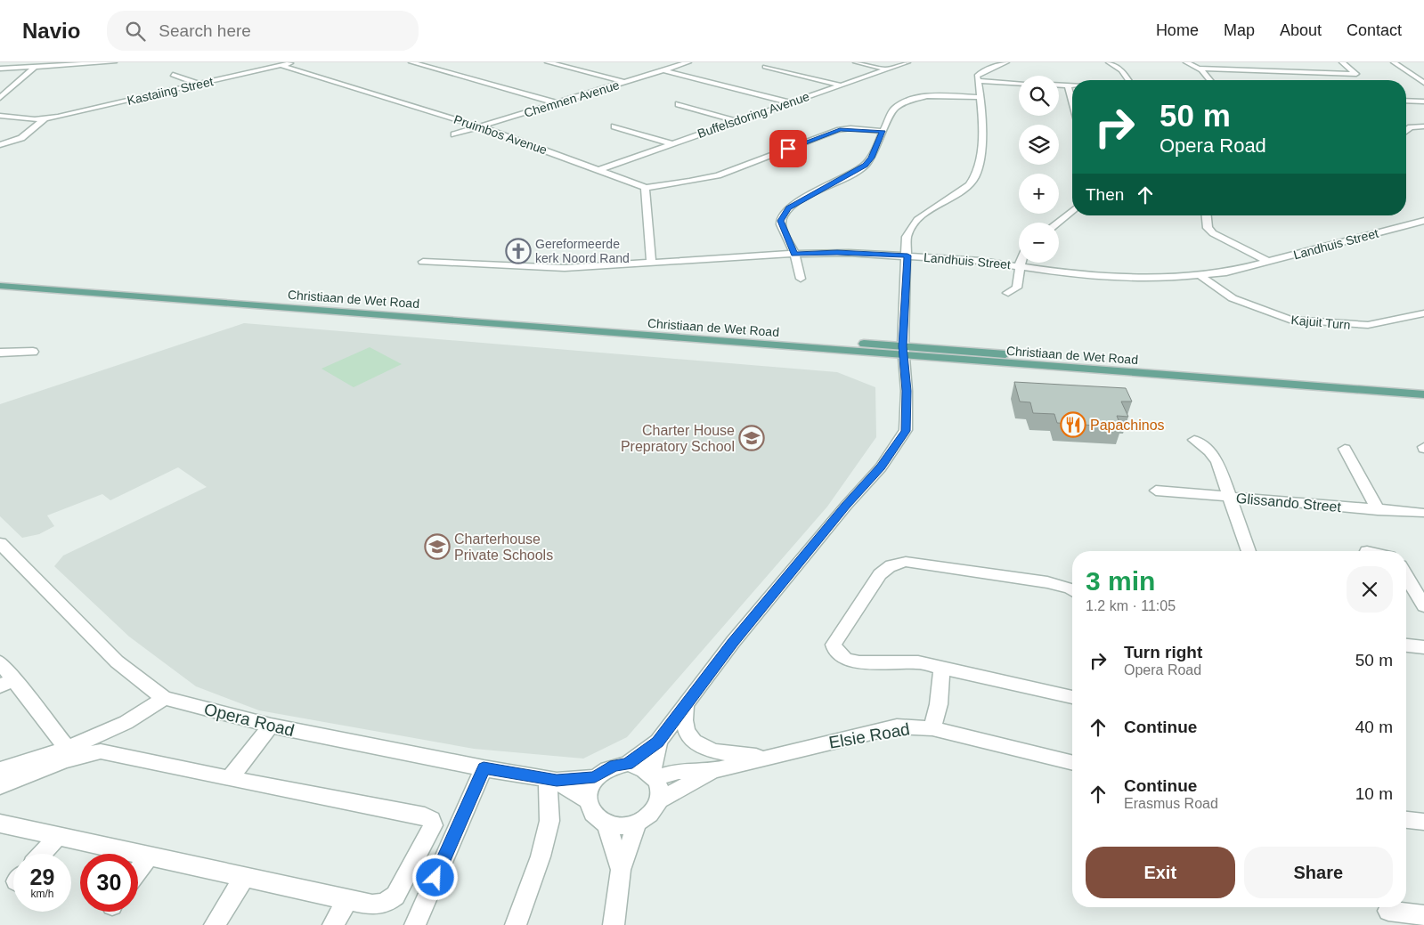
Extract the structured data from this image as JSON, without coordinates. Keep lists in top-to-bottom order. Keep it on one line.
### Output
{"streets":{"main road":["Christiaan de Wet Road"],"street":["Kastaiing Street","Chemnen Avenue","Buffelsdoring Avenue","Pruimbos Avenue","Landhuis Street","Kajuit Turn","Glissando Street","Opera Road","Elsie Road"]},"crossings":[["Kastaiing Street","Pruimbos Avenue"],["Chemnen Avenue","Pruimbos Avenue"],["Buffelsdoring Avenue","Pruimbos Avenue"],["Landhuis Street","Kajuit Turn"],["Opera Road","Elsie Road"]],"places":{"church":["Gereformeerde kerk Noord Rand"],"restaurant":["Papachinos"],"school or university":["Charter House Prepratory School","Charterhouse Private Schools"]},"page":{"header":"Navio","search":"Search here","nav":["Home","Map","About","Contact"],"map_buttons":["+","−"],"turn":["50 m","Opera Road"],"then":"Then","heading":["3 min","1.2 km · 11:05"],"list":[{"name":"Turn right","note":"Opera Road","value":"50 m"},{"name":"Continue","value":"40 m"},{"name":"Continue","note":"Erasmus Road","value":"10 m"}],"buttons":["Exit","Share"],"speed":"29 km/h","limit":"30"}}
